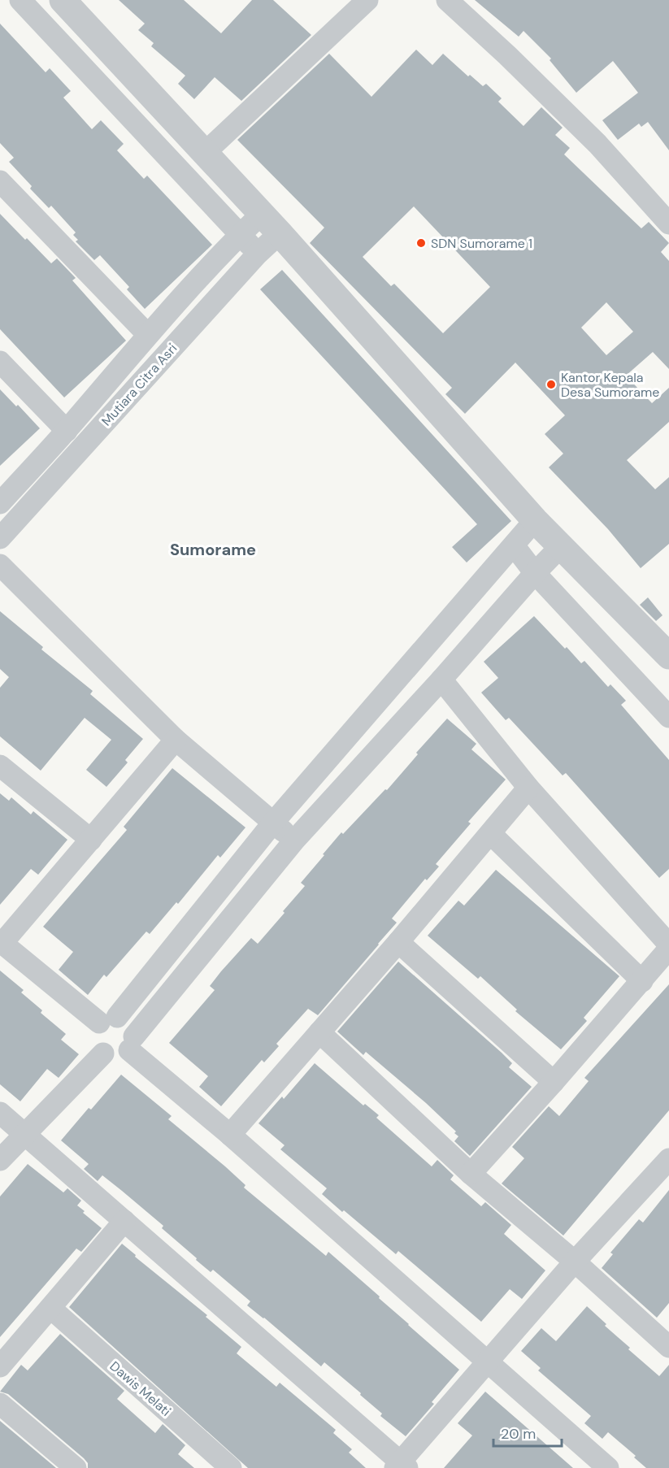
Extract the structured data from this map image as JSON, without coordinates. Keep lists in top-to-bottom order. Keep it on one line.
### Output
{"streets":{"street":["Mutiara Citra Asri","Dawis Melati"]},"districts":["Sumorame"],"places":["SDN Sumorame 1","Kantor Kepala Desa Sumorame"],"scale_bar":"20 m"}
